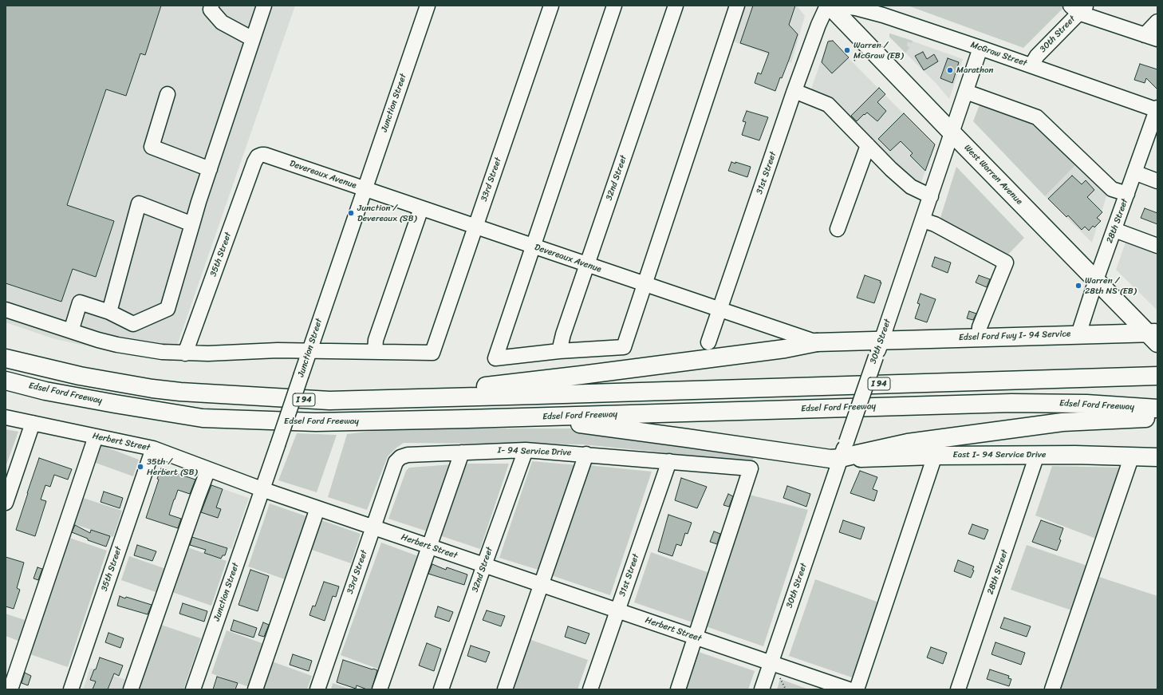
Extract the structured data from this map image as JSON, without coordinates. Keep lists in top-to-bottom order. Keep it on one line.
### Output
{"streets":{"main road":["Devereaux Avenue","West Warren Avenue","Edsel Ford Fwy I- 94 Service","I 94","Edsel Ford Freeway","East I- 94 Service Drive"],"street":["30th Street","McGraw Street","Junction Street","31st Street","32nd Street","33rd Street","28th Street","35th Street","Herbert Street","I- 94 Service Drive"]},"crossings":[["30th Street","McGraw Street"],["30th Street","Devereaux Avenue"],["30th Street","West Warren Avenue"],["30th Street","Edsel Ford Fwy I- 94 Service"],["30th Street","Herbert Street"],["30th Street","East I- 94 Service Drive"],["McGraw Street","28th Street"],["Junction Street","Devereaux Avenue"],["Junction Street","Herbert Street"],["31st Street","Devereaux Avenue"],["31st Street","West Warren Avenue"],["31st Street","Herbert Street"],["31st Street","I- 94 Service Drive"],["Devereaux Avenue","32nd Street"],["Devereaux Avenue","33rd Street"],["Devereaux Avenue","35th Street"],["Devereaux Avenue","Edsel Ford Fwy I- 94 Service"],["West Warren Avenue","28th Street"],["West Warren Avenue","Edsel Ford Fwy I- 94 Service"],["32nd Street","Herbert Street"],["32nd Street","I- 94 Service Drive"],["33rd Street","Herbert Street"],["33rd Street","I- 94 Service Drive"],["28th Street","Edsel Ford Fwy I- 94 Service"],["28th Street","East I- 94 Service Drive"],["35th Street","Herbert Street"],["Herbert Street","I- 94 Service Drive"]],"places":["Warren / McGraw (EB)","Marathon","Junction / Devereaux (SB)","Warren / 28th NS (EB)","35th / Herbert (SB)"]}
